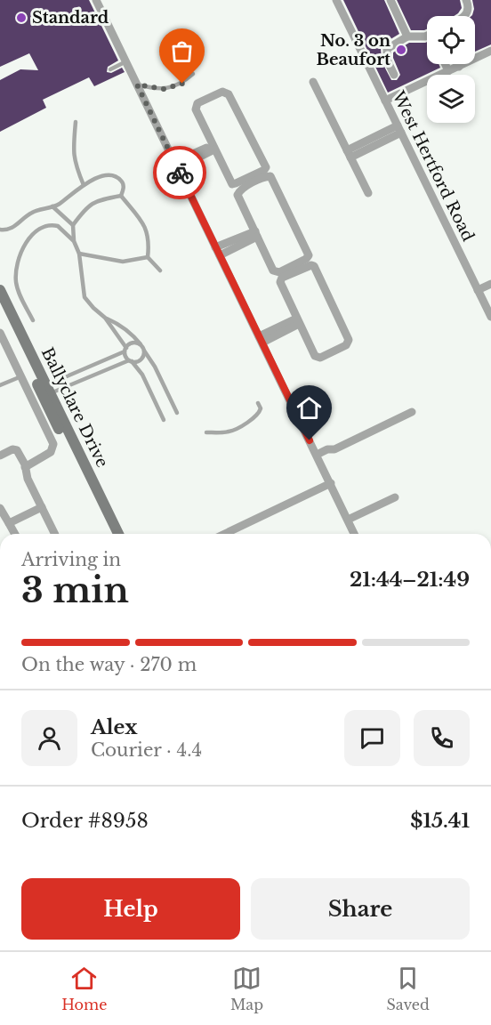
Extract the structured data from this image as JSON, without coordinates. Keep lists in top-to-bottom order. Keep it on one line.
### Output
{"streets":{"street":["West Hertford Road","Ballyclare Drive"]},"places":["Standard","No. 3 on Beaufort"],"page":{"heading":["3 min","Arriving in","21:44–21:49"],"panel":["Alex","Courier · 4.4","Order #8958","$15.41"],"bar":"On the way · 270 m","buttons":["Help","Share"],"tabs":["Home","Map","Saved"]}}
